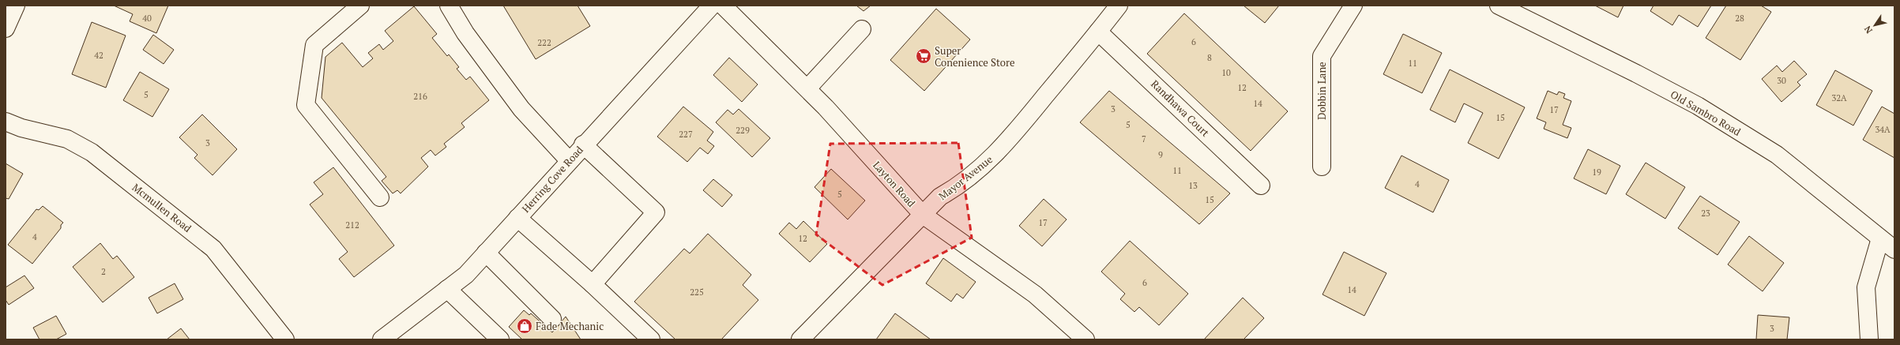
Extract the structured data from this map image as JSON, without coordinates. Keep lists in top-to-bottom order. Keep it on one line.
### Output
{"streets":{"street":["Dobbin Lane","Randhawa Court","Old Sambro Road","Mayor Avenue","Herring Cove Road","Layton Road","Mcmullen Road"]},"crossings":[["Randhawa Court","Mayor Avenue"],["Mayor Avenue","Layton Road"]],"places":{"supermarket":["Super Conenience Store"],"shop":["Fade Mechanic"]},"house_numbers":["40","28","6","222","42","8","11","10","30","12","5","216","32A","14","3","17","15","5","34A","229","227","7","3","9","11","19","4","13","5","15","23","17","212","4","12","2","6","14","225","3"],"north":"bottom left"}
